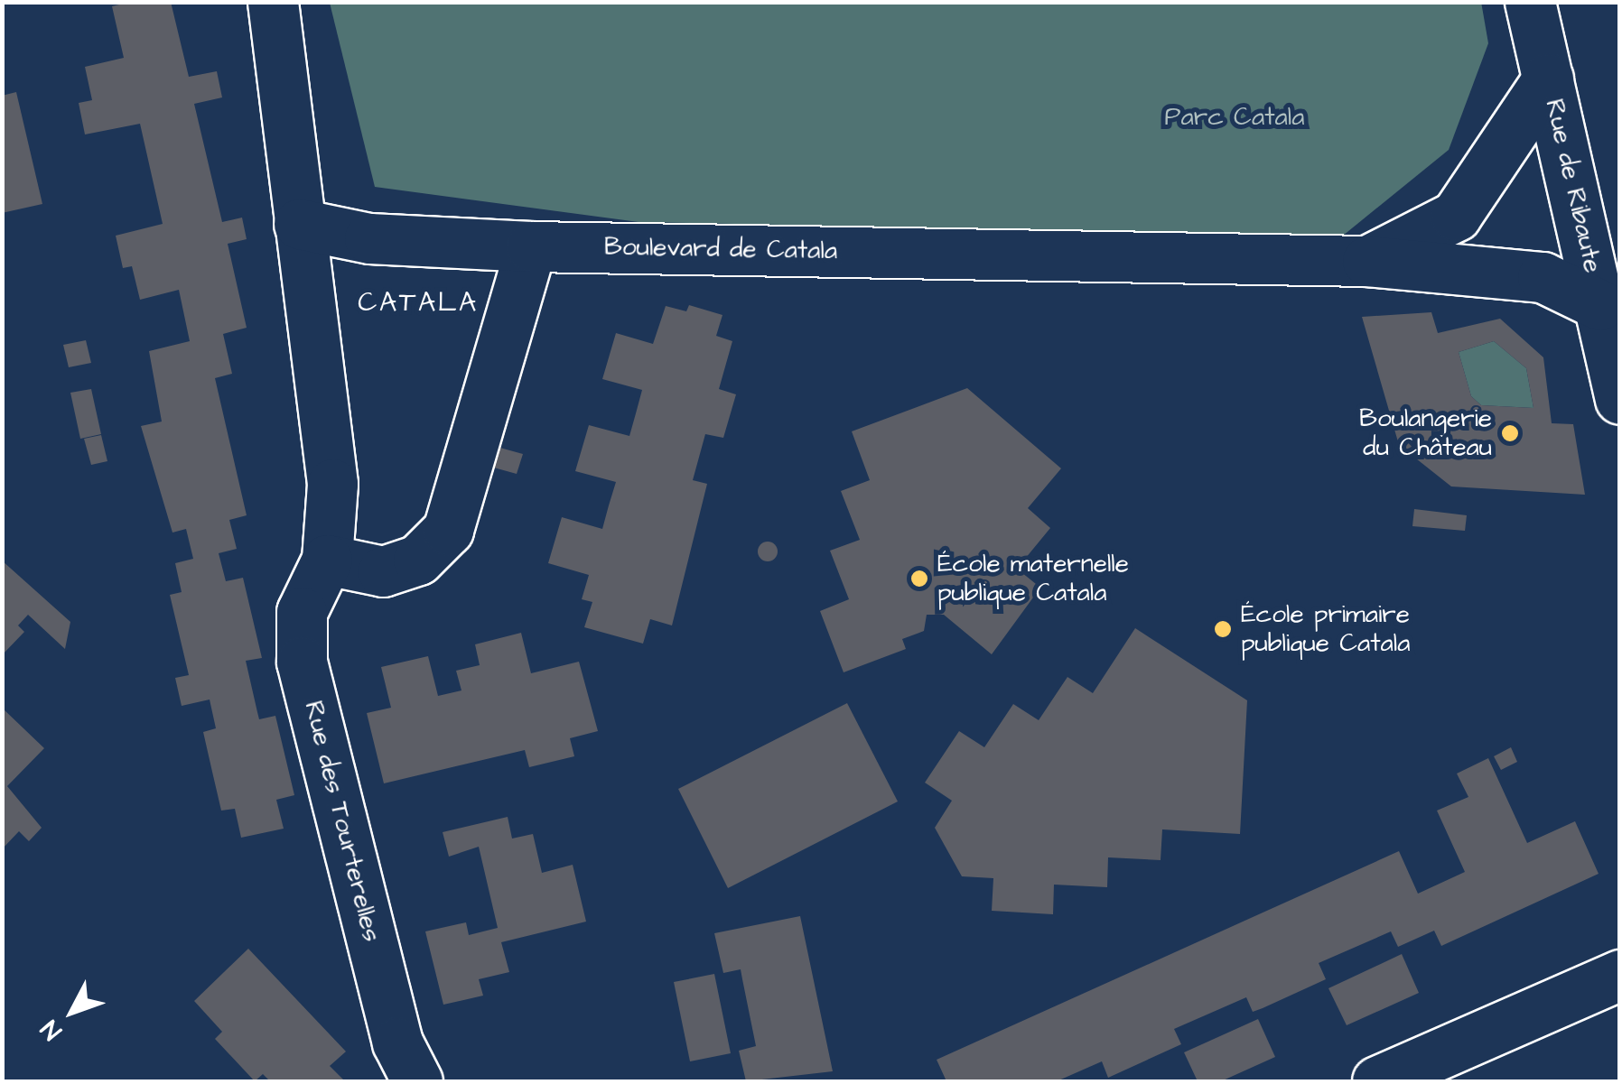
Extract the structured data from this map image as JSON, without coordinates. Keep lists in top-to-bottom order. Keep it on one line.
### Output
{"streets":{"street":["Rue de Ribaute","Boulevard de Catala","Rue des Tourterelles"]},"crossings":[["Rue de Ribaute","Boulevard de Catala"],["Boulevard de Catala","Rue des Tourterelles"]],"districts":["CATALA"],"parks":["Parc Catala"],"places":["Boulangerie du Château","École maternelle publique Catala","École primaire publique Catala"],"north":"bottom left"}
